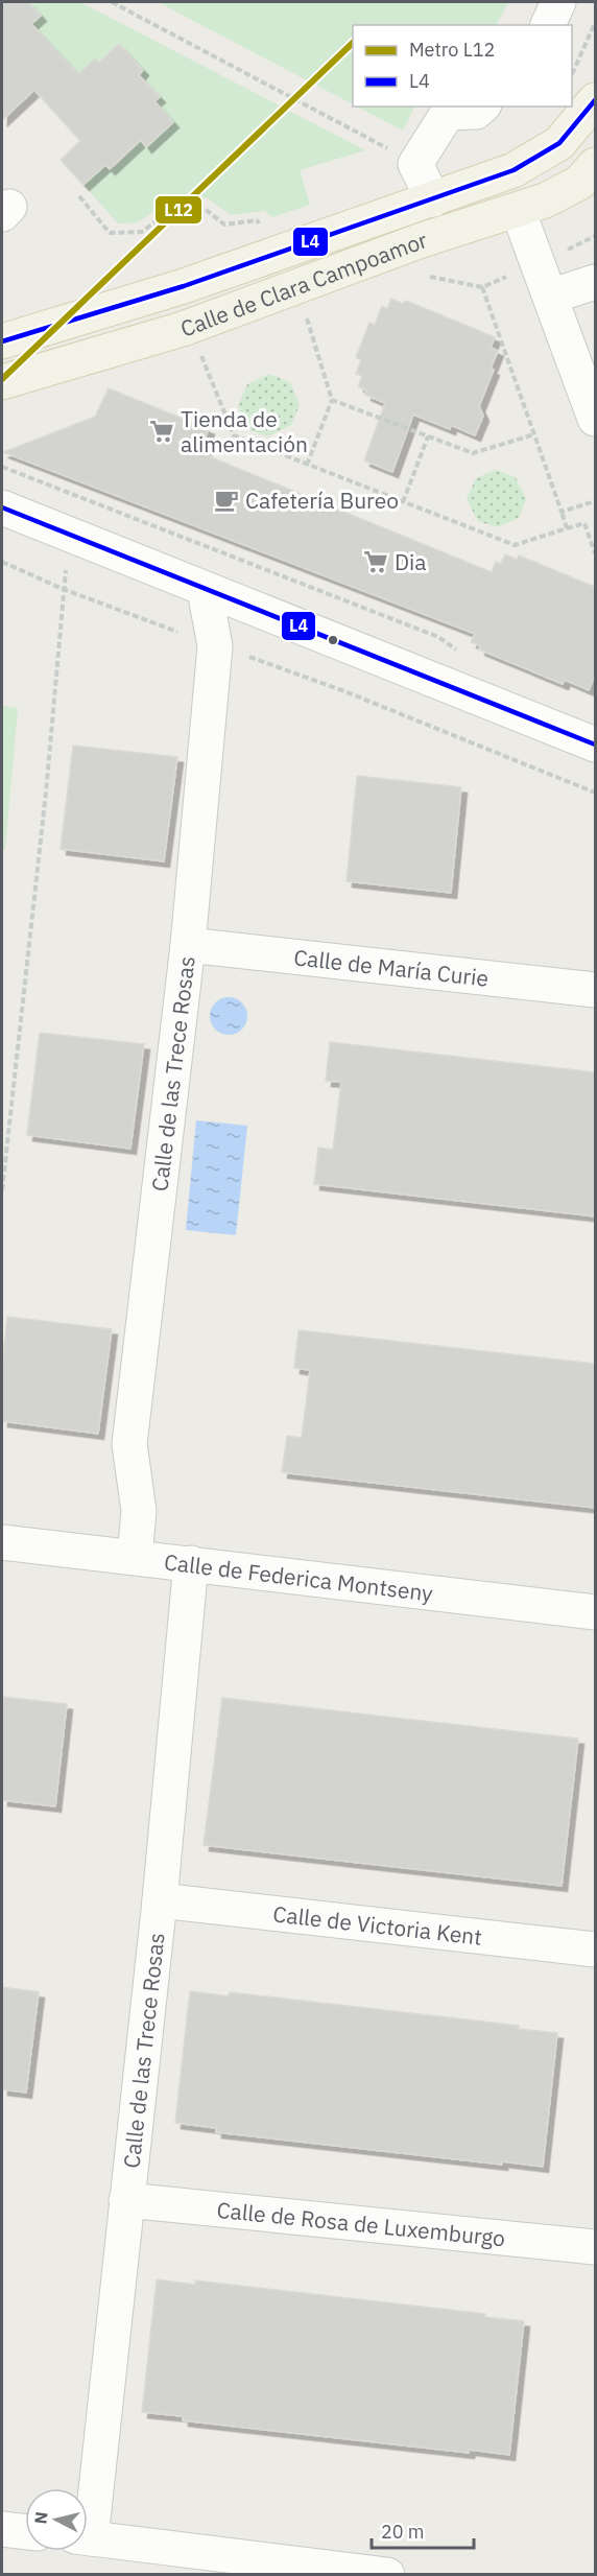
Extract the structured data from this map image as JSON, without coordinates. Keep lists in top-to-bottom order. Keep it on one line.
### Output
{"streets":{"main road":["Calle de Clara Campoamor"],"street":["Calle de María Curie","Calle de las Trece Rosas","Calle de Federica Montseny","Calle de Victoria Kent","Calle de Rosa de Luxemburgo"]},"crossings":[["Calle de María Curie","Calle de las Trece Rosas"],["Calle de las Trece Rosas","Calle de Federica Montseny"],["Calle de las Trece Rosas","Calle de Victoria Kent"],["Calle de las Trece Rosas","Calle de Rosa de Luxemburgo"]],"places":{"supermarket":["Tienda de alimentación","Dia"],"cafe":["Cafetería Bureo"]},"lines":["metro line L12","transit line L4"],"legend":["Metro L12","L4"],"scale_bar":"20 m","north":"left"}
